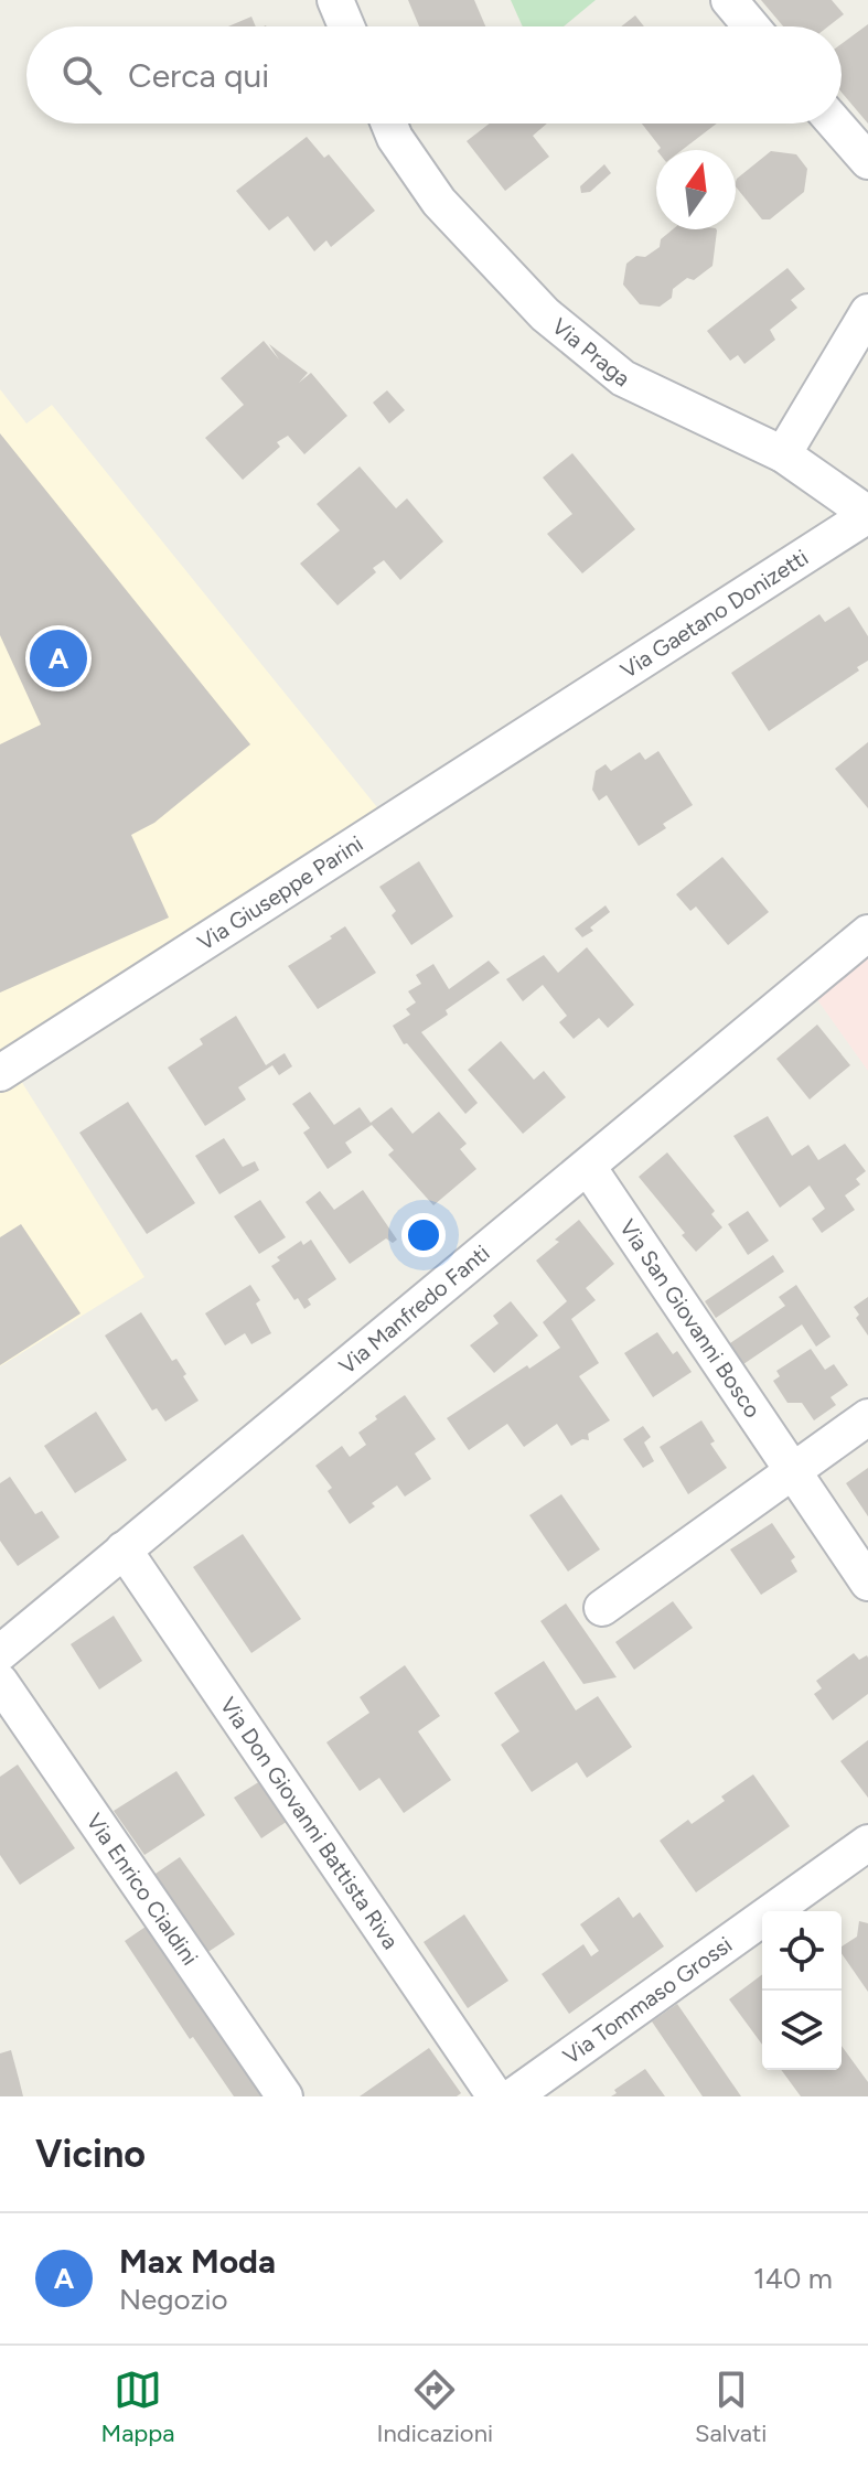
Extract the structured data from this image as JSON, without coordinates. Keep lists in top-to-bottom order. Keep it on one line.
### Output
{"streets":{"street":["Via Praga","Via Gaetano Donizetti","Via Giuseppe Parini","Via Manfredo Fanti","Via San Giovanni Bosco","Via Don Giovanni Battista Riva","Via Enrico Cialdini","Via Tommaso Grossi"]},"crossings":[["Via Praga","Via Gaetano Donizetti"],["Via Gaetano Donizetti","Via Giuseppe Parini"],["Via Manfredo Fanti","Via San Giovanni Bosco"],["Via Manfredo Fanti","Via Don Giovanni Battista Riva"]],"north":"top","page":{"search":"Cerca qui","pins":"A","heading":"Vicino","list":[{"mark":"A","name":"Max Moda","note":"Negozio","value":"140 m"}],"nav":["Mappa","Indicazioni","Salvati"]}}
